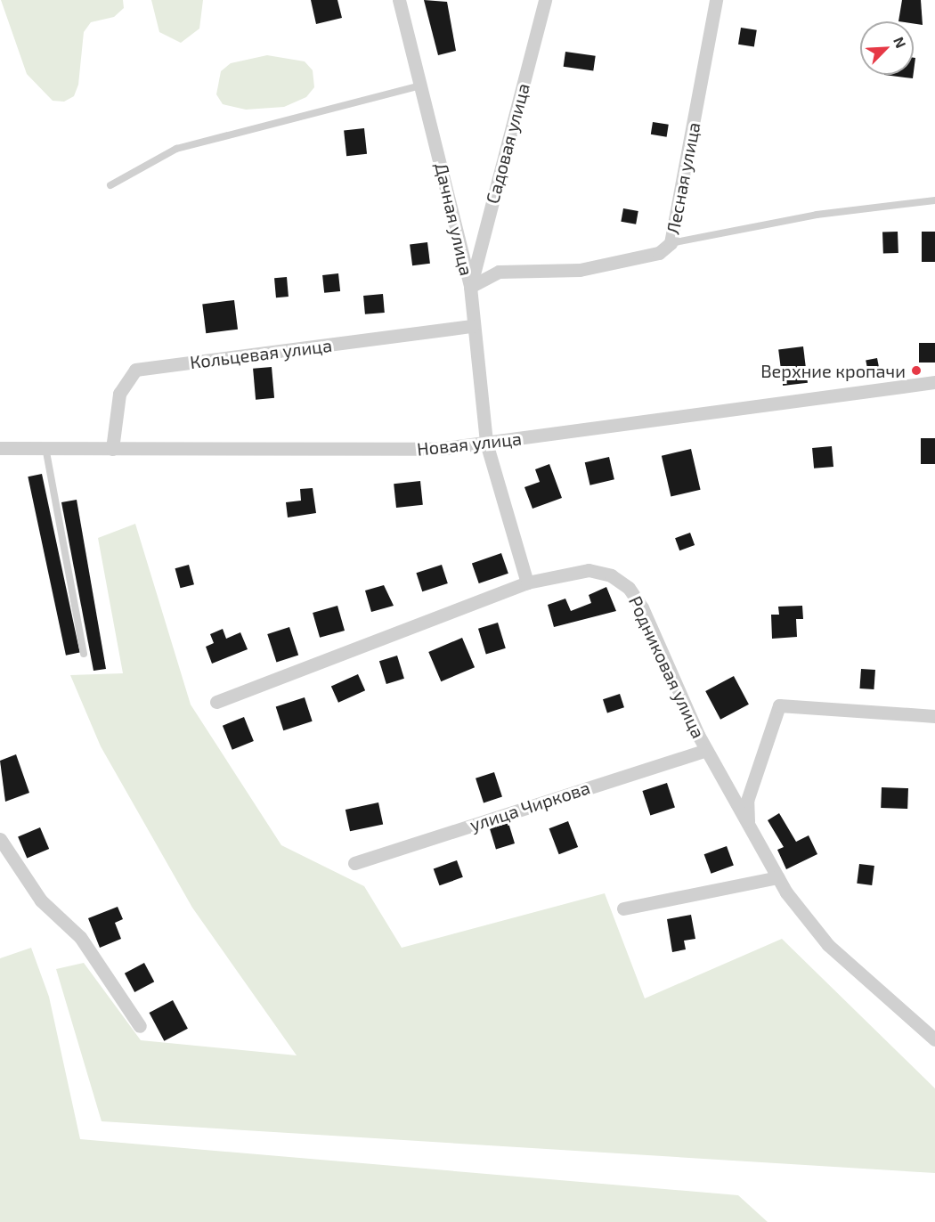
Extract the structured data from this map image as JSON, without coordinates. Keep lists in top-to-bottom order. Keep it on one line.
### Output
{"streets":{"street":["Садовая улица","Лесная улица","Дачная улица","Кольцевая улица","Новая улица","Родниковая улица","улица Чиркова"]},"crossings":[["Садовая улица","Лесная улица"],["Садовая улица","Дачная улица"],["Лесная улица","Дачная улица"],["Дачная улица","Кольцевая улица"],["Дачная улица","Новая улица"],["Дачная улица","Родниковая улица"],["Кольцевая улица","Новая улица"],["Родниковая улица","улица Чиркова"]],"places":["Верхние кропачи"],"north":"top right"}
